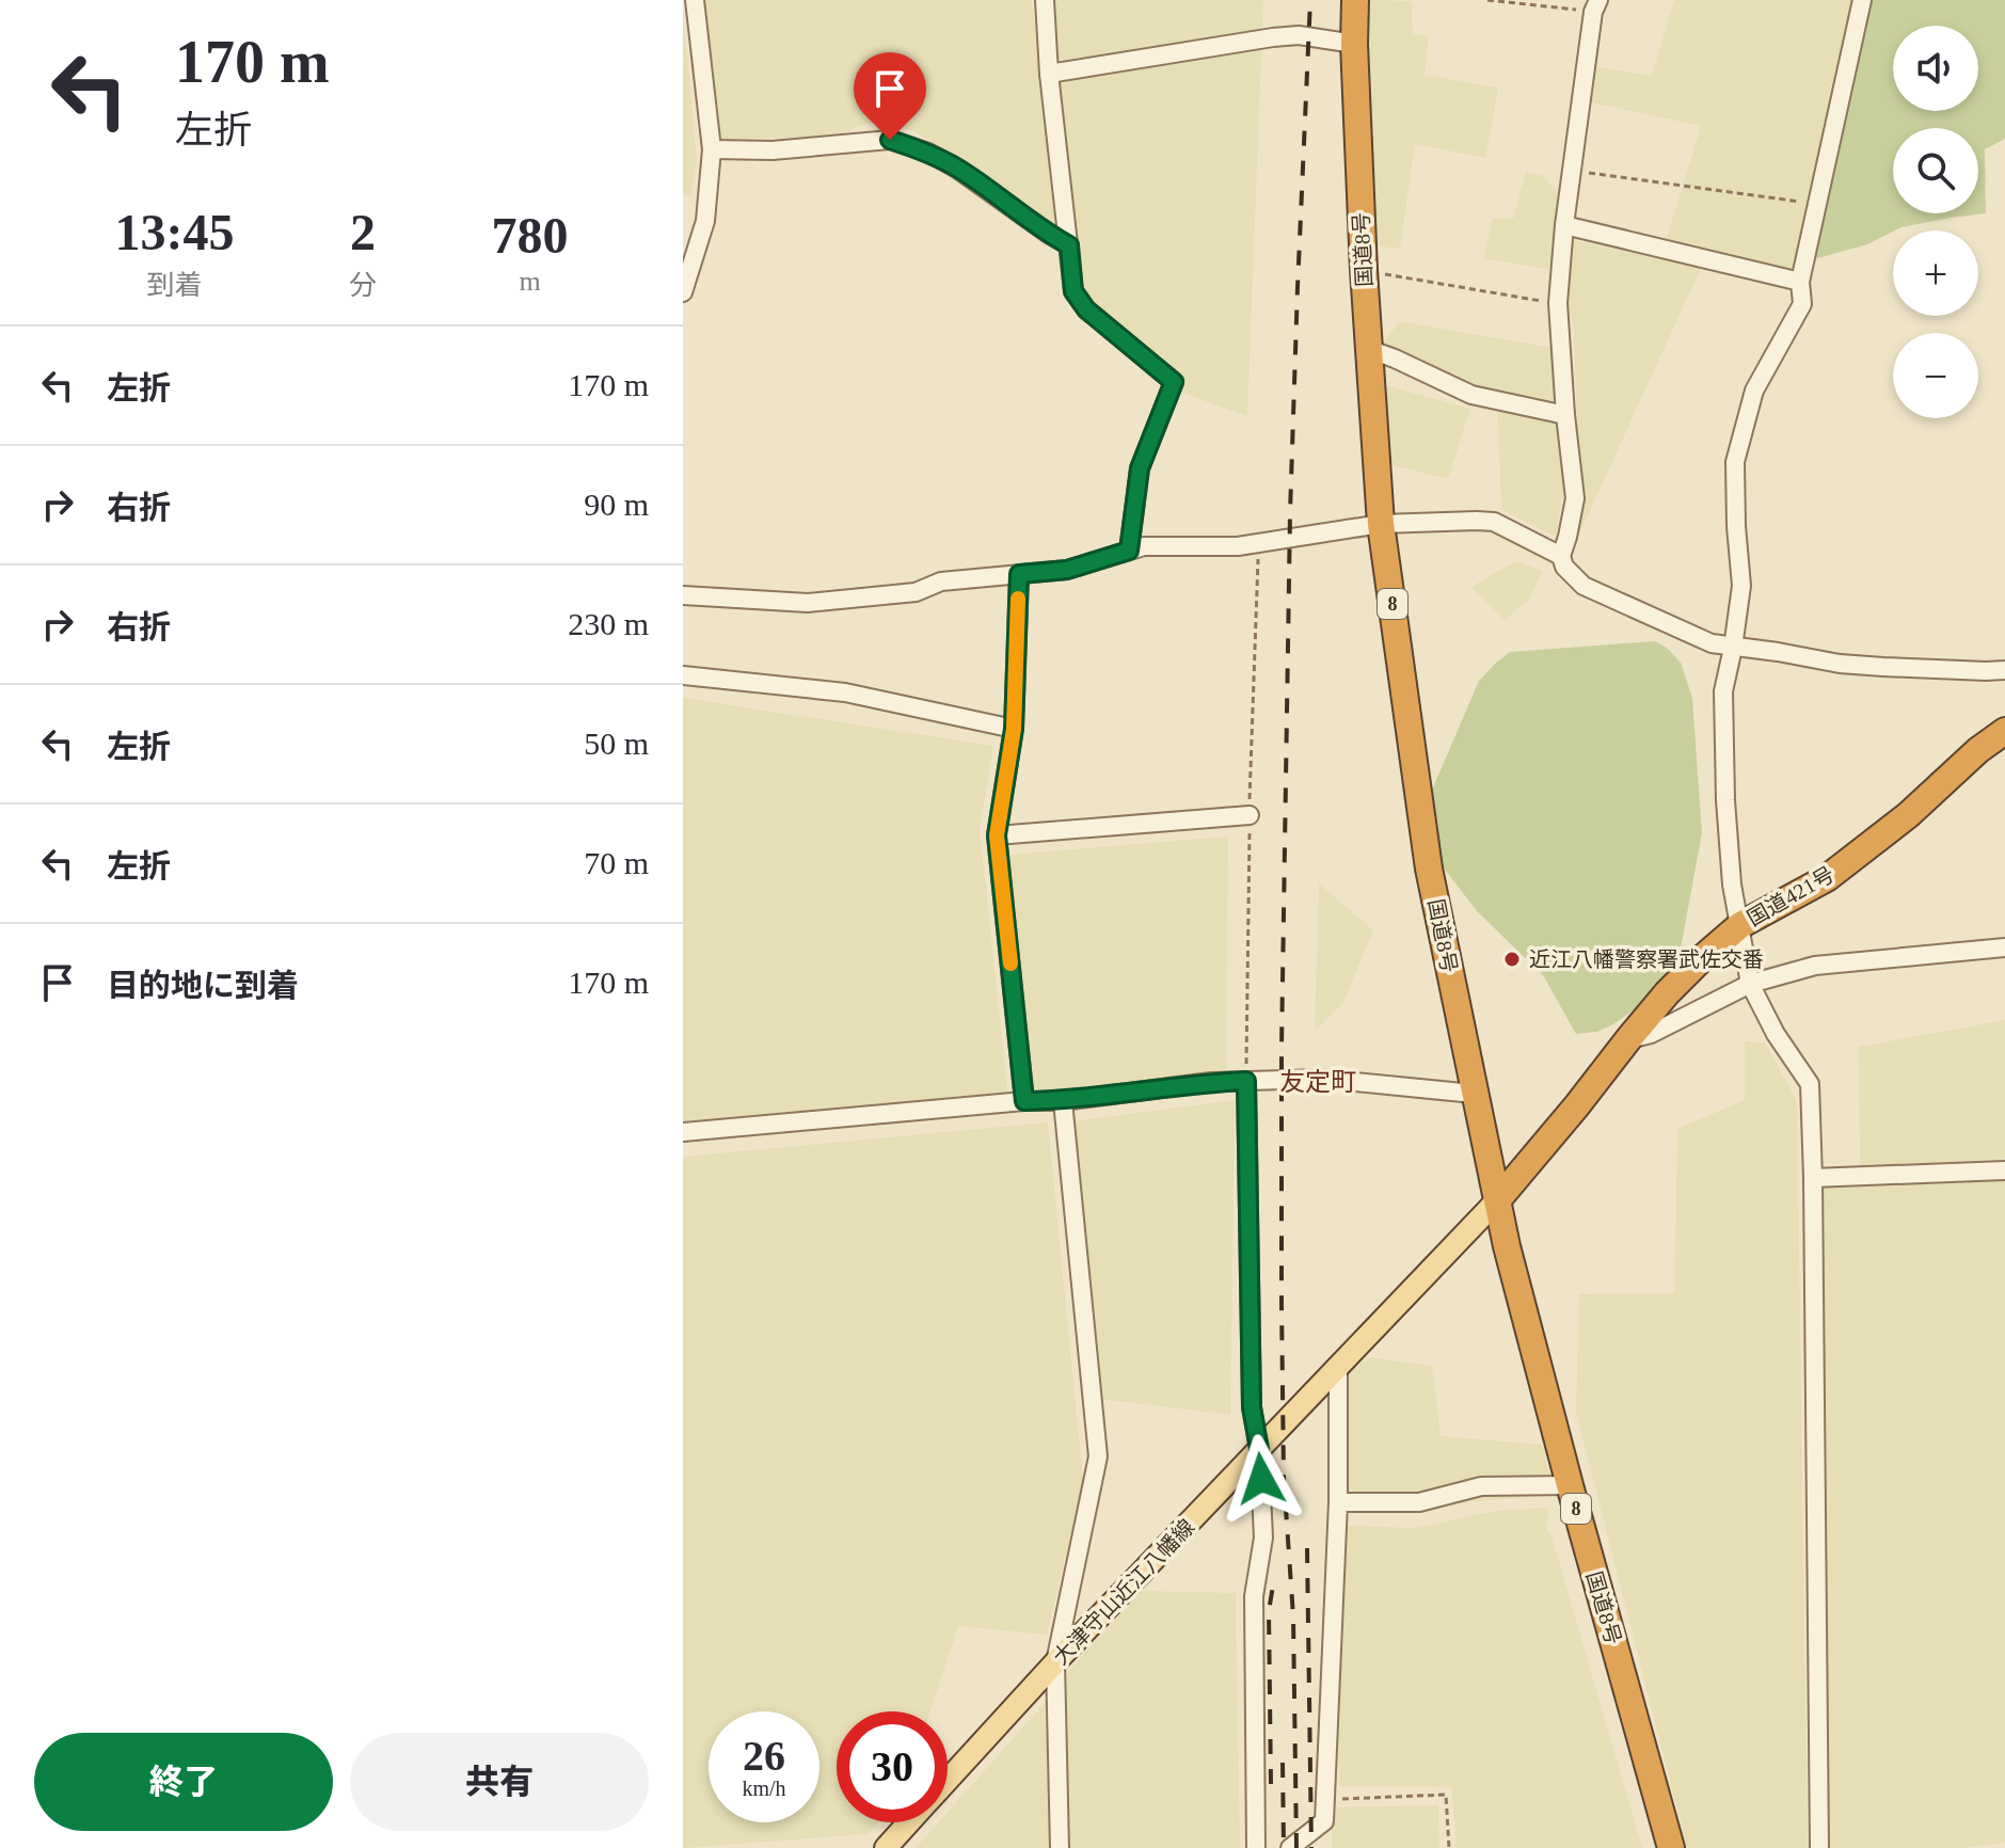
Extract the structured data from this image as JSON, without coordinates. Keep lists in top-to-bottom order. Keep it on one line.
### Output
{"streets":{"highway":["国道8号","8","国道421号"],"main road":["大津守山近江八幡線"]},"crossings":[["国道8号","国道421号"],["国道8号","大津守山近江八幡線"],["国道421号","大津守山近江八幡線"]],"districts":["友定町"],"places":["近江八幡警察署武佐交番"],"page":{"turn":["170 m","左折"],"map_buttons":["+","−"],"eta":["13:45","到着","2","分","780","m"],"list":[{"name":"左折","value":"170 m"},{"name":"右折","value":"90 m"},{"name":"右折","value":"230 m"},{"name":"左折","value":"50 m"},{"name":"左折","value":"70 m"},{"name":"目的地に到着","value":"170 m"}],"speed":"26 km/h","limit":"30","buttons":["終了","共有"]}}
